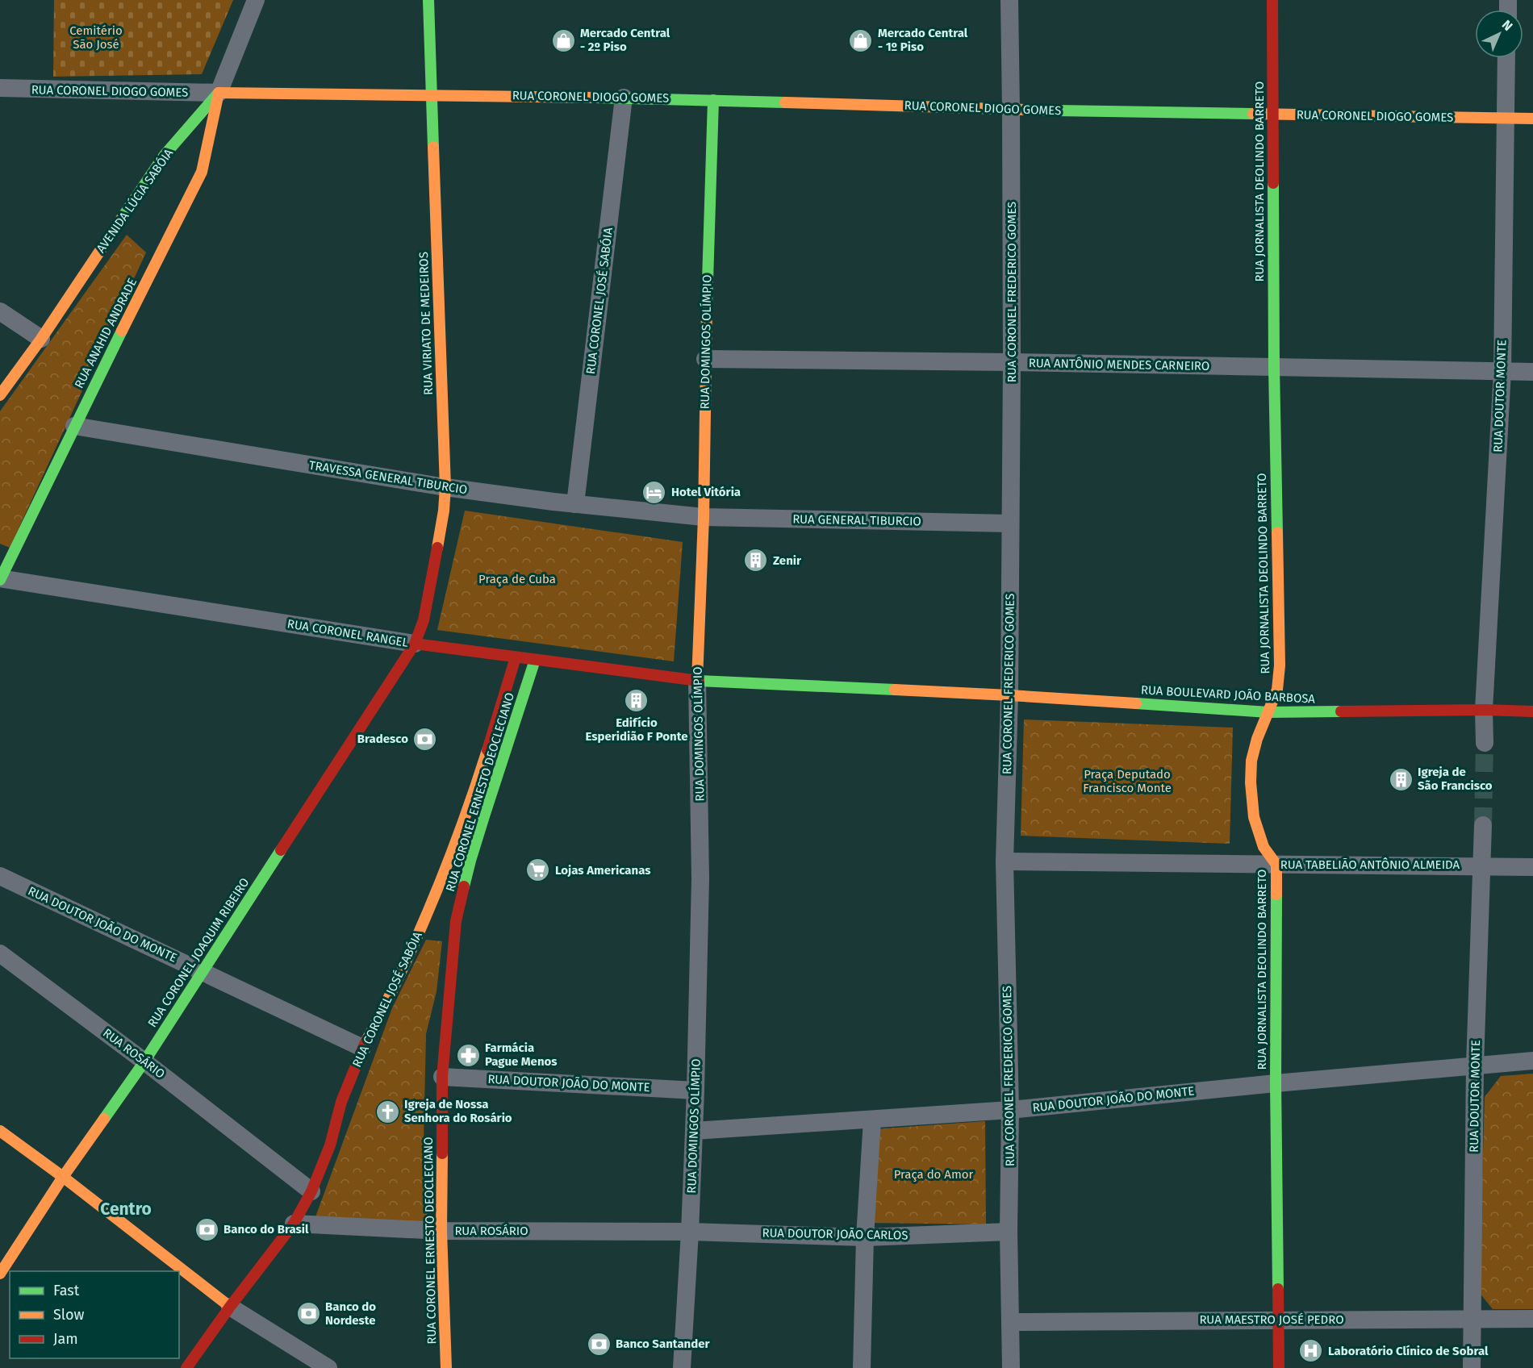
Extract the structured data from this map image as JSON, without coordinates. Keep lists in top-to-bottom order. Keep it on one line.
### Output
{"streets":{"main road":["RUA CORONEL DIOGO GOMES","RUA JORNALISTA DEOLINDO BARRETO","AVENIDA LÚCIA SABÓIA","RUA CORONEL JOSÉ SABÓIA","RUA VIRIATO DE MEDEIROS","RUA ANAHID ANDRADE","RUA DOMINGOS OLÍMPIO","RUA CORONEL RANGEL","RUA BOULEVARD JOÃO BARBOSA","RUA CORONEL ERNESTO DEOCLECIANO","RUA CORONEL JOAQUIM RIBEIRO"],"street":["RUA CORONEL FREDERICO GOMES","RUA ANTÔNIO MENDES CARNEIRO","RUA DOUTOR MONTE","TRAVESSA GENERAL TIBURCIO","RUA GENERAL TIBURCIO","RUA TABELIÃO ANTÔNIO ALMEIDA","RUA DOUTOR JOÃO DO MONTE","RUA ROSÁRIO","RUA DOUTOR JOÃO CARLOS","RUA MAESTRO JOSÉ PEDRO"]},"crossings":[["RUA CORONEL DIOGO GOMES","RUA JORNALISTA DEOLINDO BARRETO"],["RUA CORONEL DIOGO GOMES","AVENIDA LÚCIA SABÓIA"],["RUA CORONEL DIOGO GOMES","RUA CORONEL FREDERICO GOMES"],["RUA CORONEL DIOGO GOMES","RUA CORONEL JOSÉ SABÓIA"],["RUA CORONEL DIOGO GOMES","RUA VIRIATO DE MEDEIROS"],["RUA CORONEL DIOGO GOMES","RUA ANAHID ANDRADE"],["RUA CORONEL DIOGO GOMES","RUA DOMINGOS OLÍMPIO"],["RUA CORONEL DIOGO GOMES","RUA DOUTOR MONTE"],["RUA JORNALISTA DEOLINDO BARRETO","RUA ANTÔNIO MENDES CARNEIRO"],["RUA JORNALISTA DEOLINDO BARRETO","RUA BOULEVARD JOÃO BARBOSA"],["RUA JORNALISTA DEOLINDO BARRETO","RUA TABELIÃO ANTÔNIO ALMEIDA"],["RUA JORNALISTA DEOLINDO BARRETO","RUA DOUTOR JOÃO DO MONTE"],["RUA JORNALISTA DEOLINDO BARRETO","RUA MAESTRO JOSÉ PEDRO"],["AVENIDA LÚCIA SABÓIA","RUA ANAHID ANDRADE"],["RUA CORONEL FREDERICO GOMES","RUA ANTÔNIO MENDES CARNEIRO"],["RUA CORONEL FREDERICO GOMES","RUA GENERAL TIBURCIO"],["RUA CORONEL FREDERICO GOMES","RUA BOULEVARD JOÃO BARBOSA"],["RUA CORONEL FREDERICO GOMES","RUA TABELIÃO ANTÔNIO ALMEIDA"],["RUA CORONEL FREDERICO GOMES","RUA DOUTOR JOÃO DO MONTE"],["RUA CORONEL FREDERICO GOMES","RUA DOUTOR JOÃO CARLOS"],["RUA CORONEL FREDERICO GOMES","RUA MAESTRO JOSÉ PEDRO"],["RUA CORONEL JOSÉ SABÓIA","TRAVESSA GENERAL TIBURCIO"],["RUA CORONEL JOSÉ SABÓIA","RUA CORONEL RANGEL"],["RUA CORONEL JOSÉ SABÓIA","RUA DOUTOR JOÃO DO MONTE"],["RUA CORONEL JOSÉ SABÓIA","RUA ROSÁRIO"],["RUA VIRIATO DE MEDEIROS","TRAVESSA GENERAL TIBURCIO"],["RUA VIRIATO DE MEDEIROS","RUA CORONEL RANGEL"],["RUA VIRIATO DE MEDEIROS","RUA CORONEL JOAQUIM RIBEIRO"],["RUA ANAHID ANDRADE","TRAVESSA GENERAL TIBURCIO"],["RUA ANAHID ANDRADE","RUA CORONEL RANGEL"],["RUA DOMINGOS OLÍMPIO","RUA ANTÔNIO MENDES CARNEIRO"],["RUA DOMINGOS OLÍMPIO","TRAVESSA GENERAL TIBURCIO"],["RUA DOMINGOS OLÍMPIO","RUA GENERAL TIBURCIO"],["RUA DOMINGOS OLÍMPIO","RUA CORONEL RANGEL"],["RUA DOMINGOS OLÍMPIO","RUA BOULEVARD JOÃO BARBOSA"],["RUA DOMINGOS OLÍMPIO","RUA DOUTOR JOÃO DO MONTE"],["RUA DOMINGOS OLÍMPIO","RUA ROSÁRIO"],["RUA DOMINGOS OLÍMPIO","RUA DOUTOR JOÃO CARLOS"],["RUA ANTÔNIO MENDES CARNEIRO","RUA DOUTOR MONTE"],["RUA DOUTOR MONTE","RUA BOULEVARD JOÃO BARBOSA"],["RUA DOUTOR MONTE","RUA TABELIÃO ANTÔNIO ALMEIDA"],["RUA DOUTOR MONTE","RUA DOUTOR JOÃO DO MONTE"],["RUA DOUTOR MONTE","RUA MAESTRO JOSÉ PEDRO"],["TRAVESSA GENERAL TIBURCIO","RUA GENERAL TIBURCIO"],["RUA CORONEL RANGEL","RUA BOULEVARD JOÃO BARBOSA"],["RUA CORONEL RANGEL","RUA CORONEL ERNESTO DEOCLECIANO"],["RUA CORONEL RANGEL","RUA CORONEL JOAQUIM RIBEIRO"],["RUA CORONEL ERNESTO DEOCLECIANO","RUA DOUTOR JOÃO DO MONTE"],["RUA CORONEL ERNESTO DEOCLECIANO","RUA ROSÁRIO"],["RUA DOUTOR JOÃO DO MONTE","RUA CORONEL JOAQUIM RIBEIRO"],["RUA CORONEL JOAQUIM RIBEIRO","RUA ROSÁRIO"],["RUA ROSÁRIO","RUA DOUTOR JOÃO CARLOS"]],"districts":["Centro"],"parks":["Cemitério São José","Praça de Cuba","Praça Deputado Francisco Monte","Praça do Amor"],"places":{"shop":["Mercado Central - 2º Piso","Mercado Central - 1º Piso"],"hotel":["Hotel Vitória"],"building":["Zenir","Edifício Esperidião F Ponte","Igreja de São Francisco"],"bank":["Bradesco","Banco do Brasil","Banco do Nordeste","Banco Santander"],"supermarket":["Lojas Americanas"],"pharmacy":["Farmácia Pague Menos"],"church":["Igreja de Nossa Senhora do Rosário"],"hospital":["Laboratório Clínico de Sobral"]},"legend":["Fast","Slow","Jam"],"north":"top right"}
